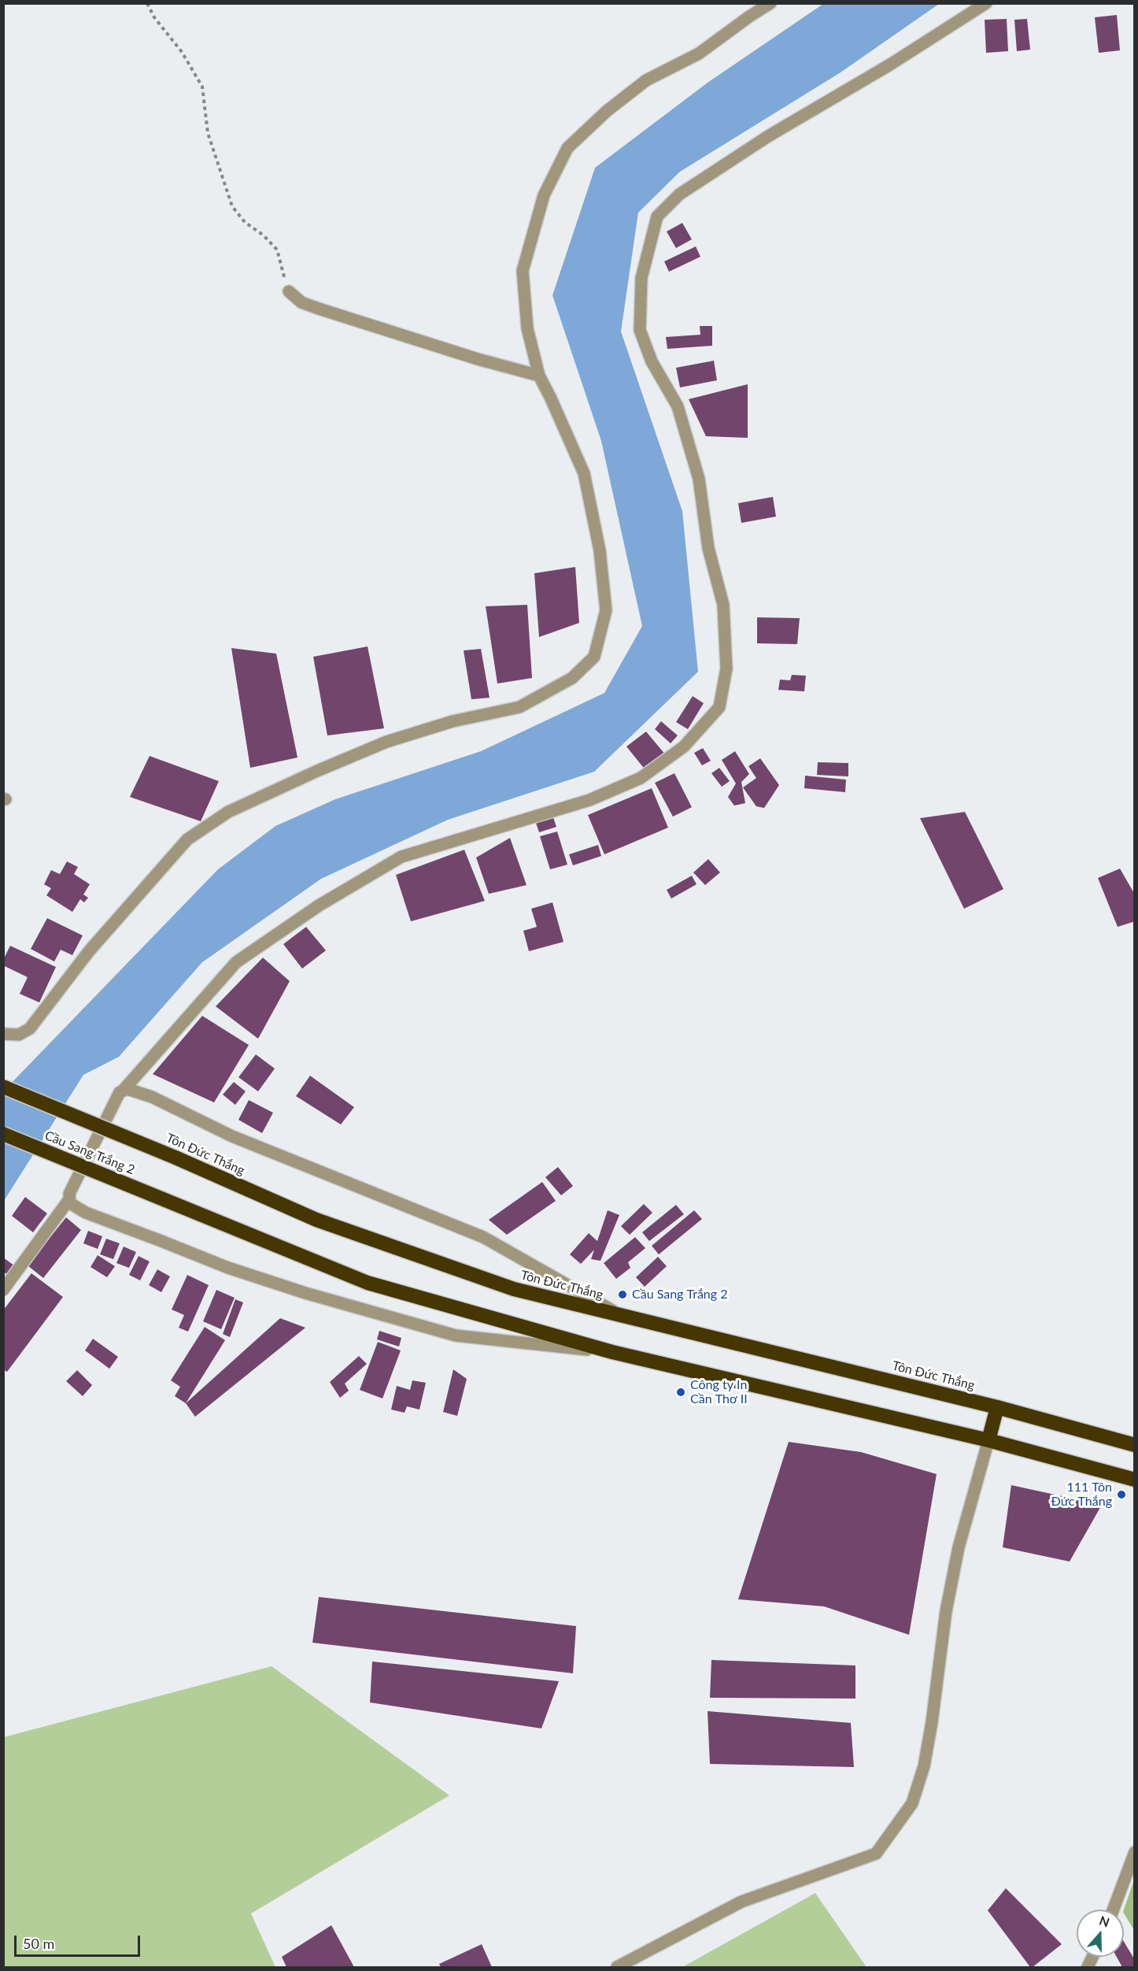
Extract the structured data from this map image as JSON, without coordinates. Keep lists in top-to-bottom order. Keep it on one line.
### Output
{"streets":{"highway":["Cầu Sang Trắng 2","Tôn Đức Thắng"]},"places":["Cầu Sang Trắng 2","Công ty In Cần Thơ II","111 Tôn Đức Thắng"],"scale_bar":"50 m","north":"top"}
